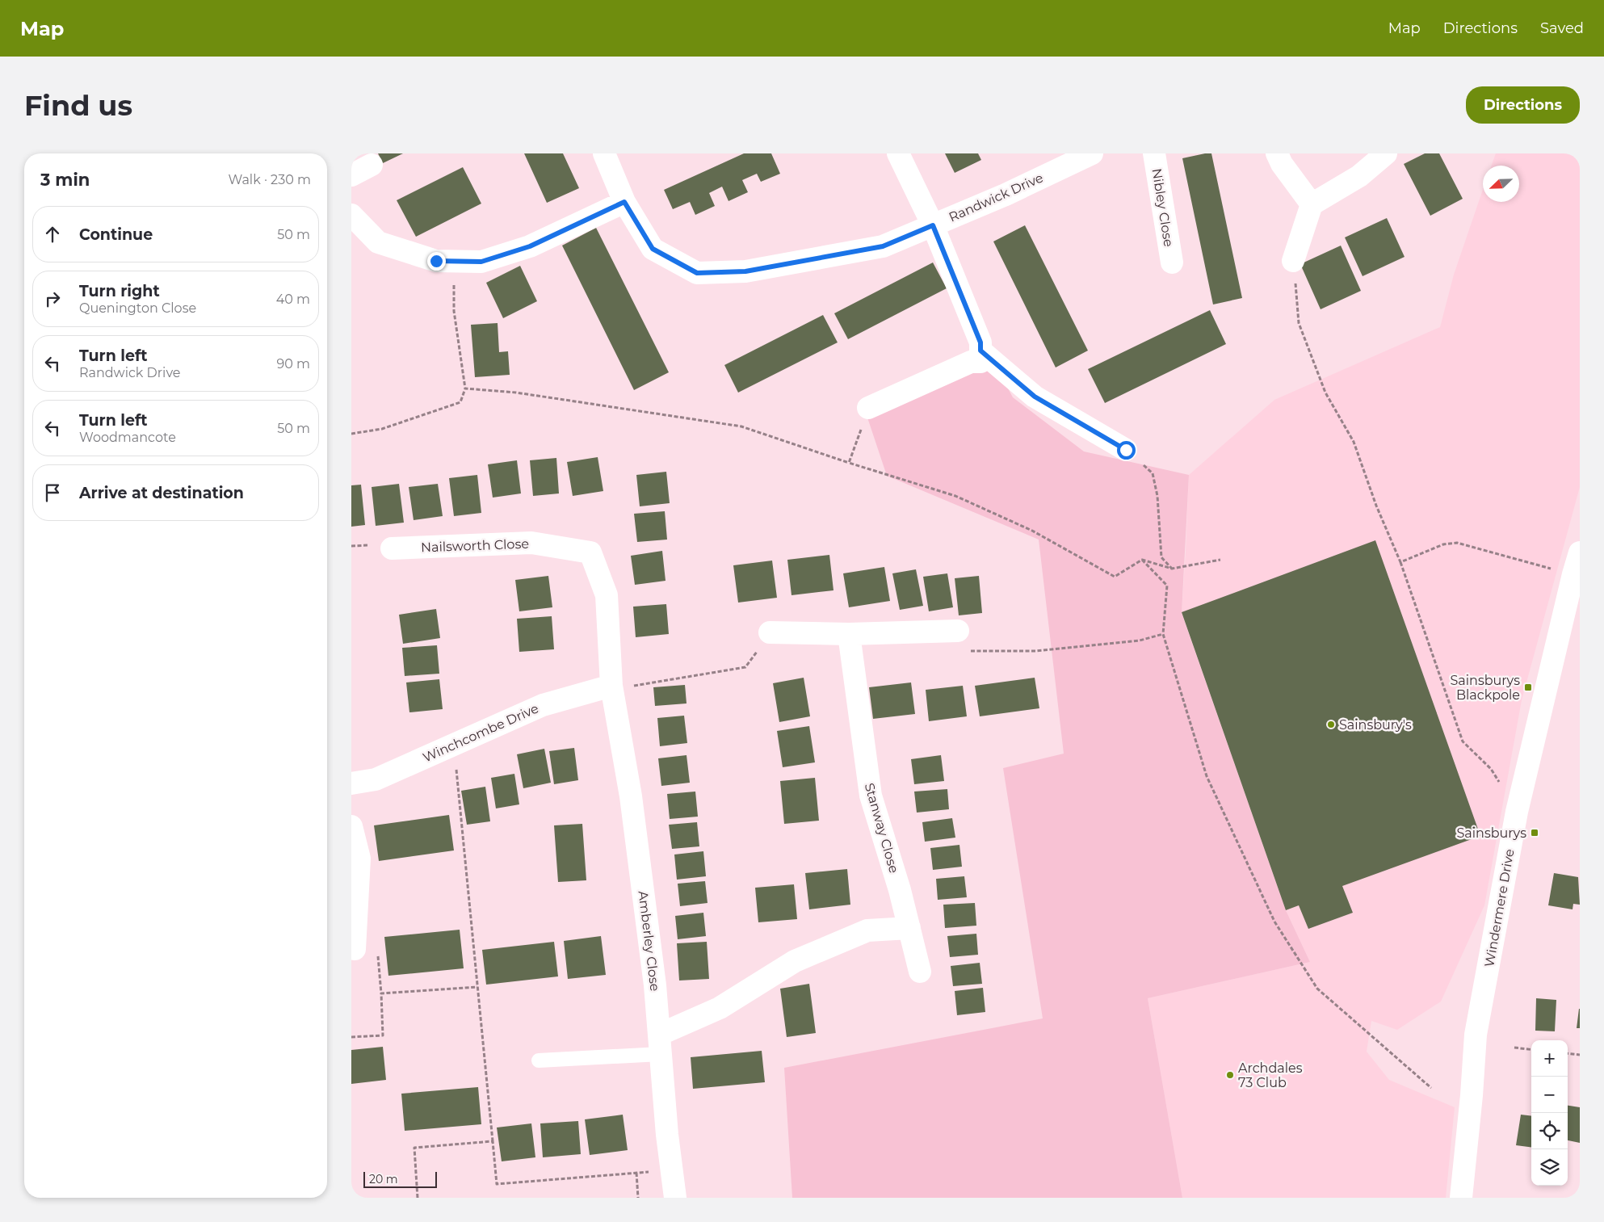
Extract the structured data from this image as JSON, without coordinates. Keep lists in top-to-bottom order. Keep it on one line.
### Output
{"streets":{"street":["Randwick Drive","Nibley Close","Nailsworth Close","Winchcombe Drive","Stanway Close","Windermere Drive","Amberley Close"]},"crossings":[["Nailsworth Close","Winchcombe Drive"],["Nailsworth Close","Amberley Close"],["Winchcombe Drive","Amberley Close"]],"places":{"transit":["Sainsburys Blackpole","Sainsburys"],"other":["Sainsbury's","Archdales 73 Club"]},"scale_bar":"20 m","north":"bottom left","page":{"header":"Map","nav":["Map","Directions","Saved"],"buttons":"Directions","title":"Find us","heading":["3 min","Walk · 230 m"],"list":[["Continue","50 m"],["Turn right","Quenington Close","40 m"],["Turn left","Randwick Drive","90 m"],["Turn left","Woodmancote","50 m"],"Arrive at destination"],"map_buttons":["+","−"],"scale":"20 m"}}
